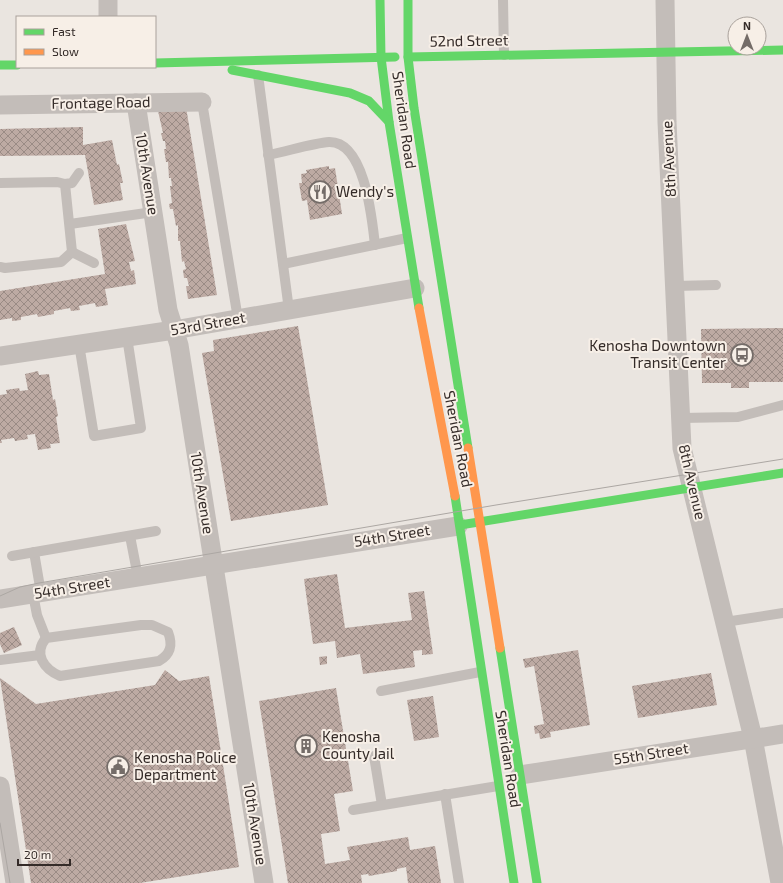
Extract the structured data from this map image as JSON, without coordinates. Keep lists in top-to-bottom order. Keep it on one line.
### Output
{"streets":{"main road":["52nd Street","Sheridan Road","54th Street"],"street":["Frontage Road","8th Avenue","10th Avenue","53rd Street","55th Street"]},"crossings":[["52nd Street","Sheridan Road"],["52nd Street","8th Avenue"],["Frontage Road","10th Avenue"],["Sheridan Road","53rd Street"],["Sheridan Road","54th Street"],["Sheridan Road","55th Street"],["8th Avenue","54th Street"],["8th Avenue","55th Street"],["10th Avenue","53rd Street"],["10th Avenue","54th Street"]],"places":{"restaurant":["Wendy's"],"bus stop":["Kenosha Downtown Transit Center"],"building":["Kenosha County Jail"],"public building":["Kenosha Police Department"]},"legend":["Fast","Slow"],"scale_bar":"20 m","north":"top"}
